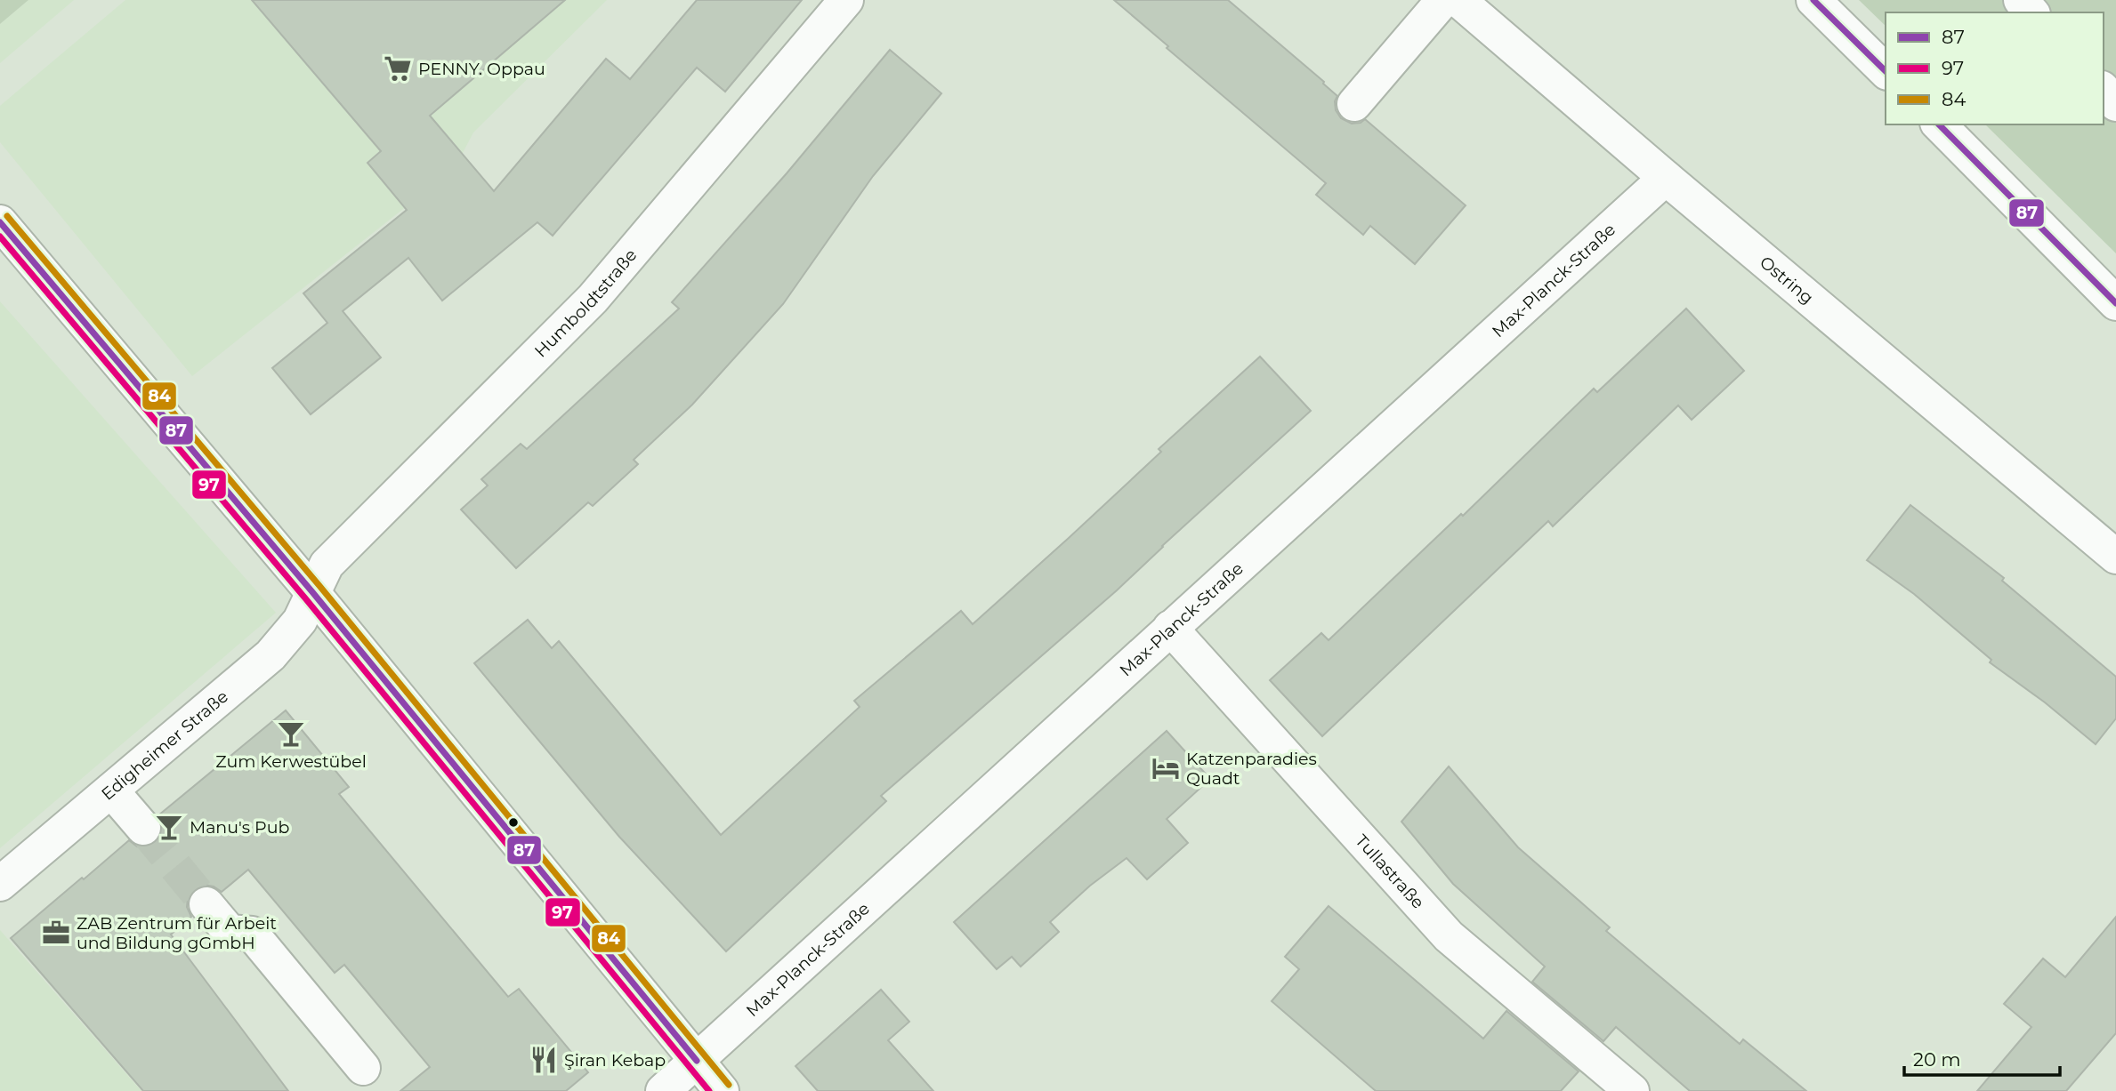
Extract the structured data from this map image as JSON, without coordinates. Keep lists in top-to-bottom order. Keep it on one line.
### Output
{"streets":{"street":["Ostring","Max-Planck-Straße","Humboldtstraße","Edigheimer Straße","Tullastraße"]},"crossings":[["Ostring","Max-Planck-Straße"],["Max-Planck-Straße","Tullastraße"],["Humboldtstraße","Edigheimer Straße"]],"places":{"supermarket":["PENNY. Oppau"],"bar":["Zum Kerwestübel","Manu's Pub"],"hotel":["Katzenparadies Quadt"],"office":["ZAB Zentrum für Arbeit und Bildung gGmbH"],"restaurant":["Şiran Kebap"]},"lines":["transit line 87","transit line 84","transit line 97"],"legend":["87","97","84"],"scale_bar":"20 m"}
